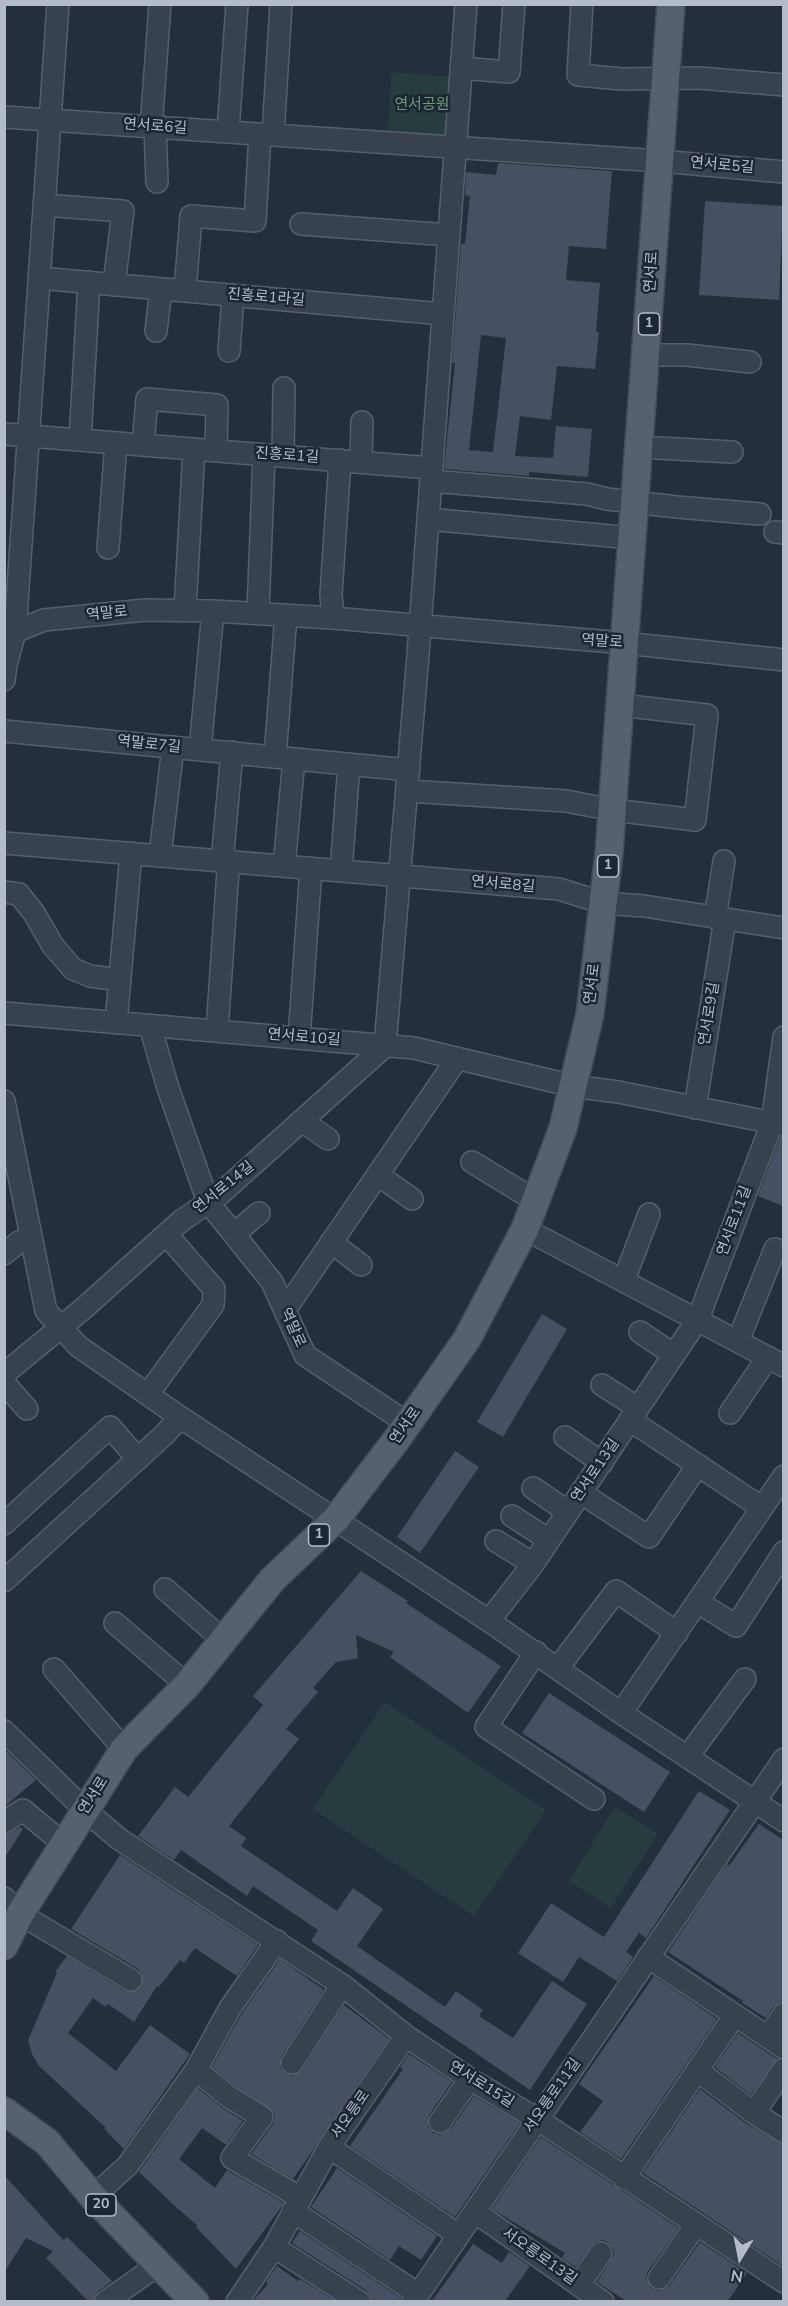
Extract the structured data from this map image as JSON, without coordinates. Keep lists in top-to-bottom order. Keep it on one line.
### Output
{"streets":{"main road":["연서로","1","20"],"street":["연서로6길","연서로5길","진흥로1라길","진흥로1길","역말로","역말로7길","연서로8길","연서로9길","연서로10길","연서로14길","연서로11길","연서로13길","연서로15길","서오릉로11길","서오릉로","서오릉로13길"]},"crossings":[["연서로6길","연서로5길"],["연서로6길","연서로"],["연서로5길","연서로"],["연서로","역말로"],["연서로","연서로8길"],["연서로","연서로10길"],["연서로","연서로15길"],["역말로","연서로14길"],["연서로8길","연서로9길"],["연서로10길","연서로14길"],["연서로11길","연서로13길"],["연서로15길","서오릉로11길"],["연서로15길","서오릉로"],["서오릉로11길","서오릉로"],["서오릉로11길","서오릉로13길"]],"parks":["연서공원"],"north":"bottom"}
